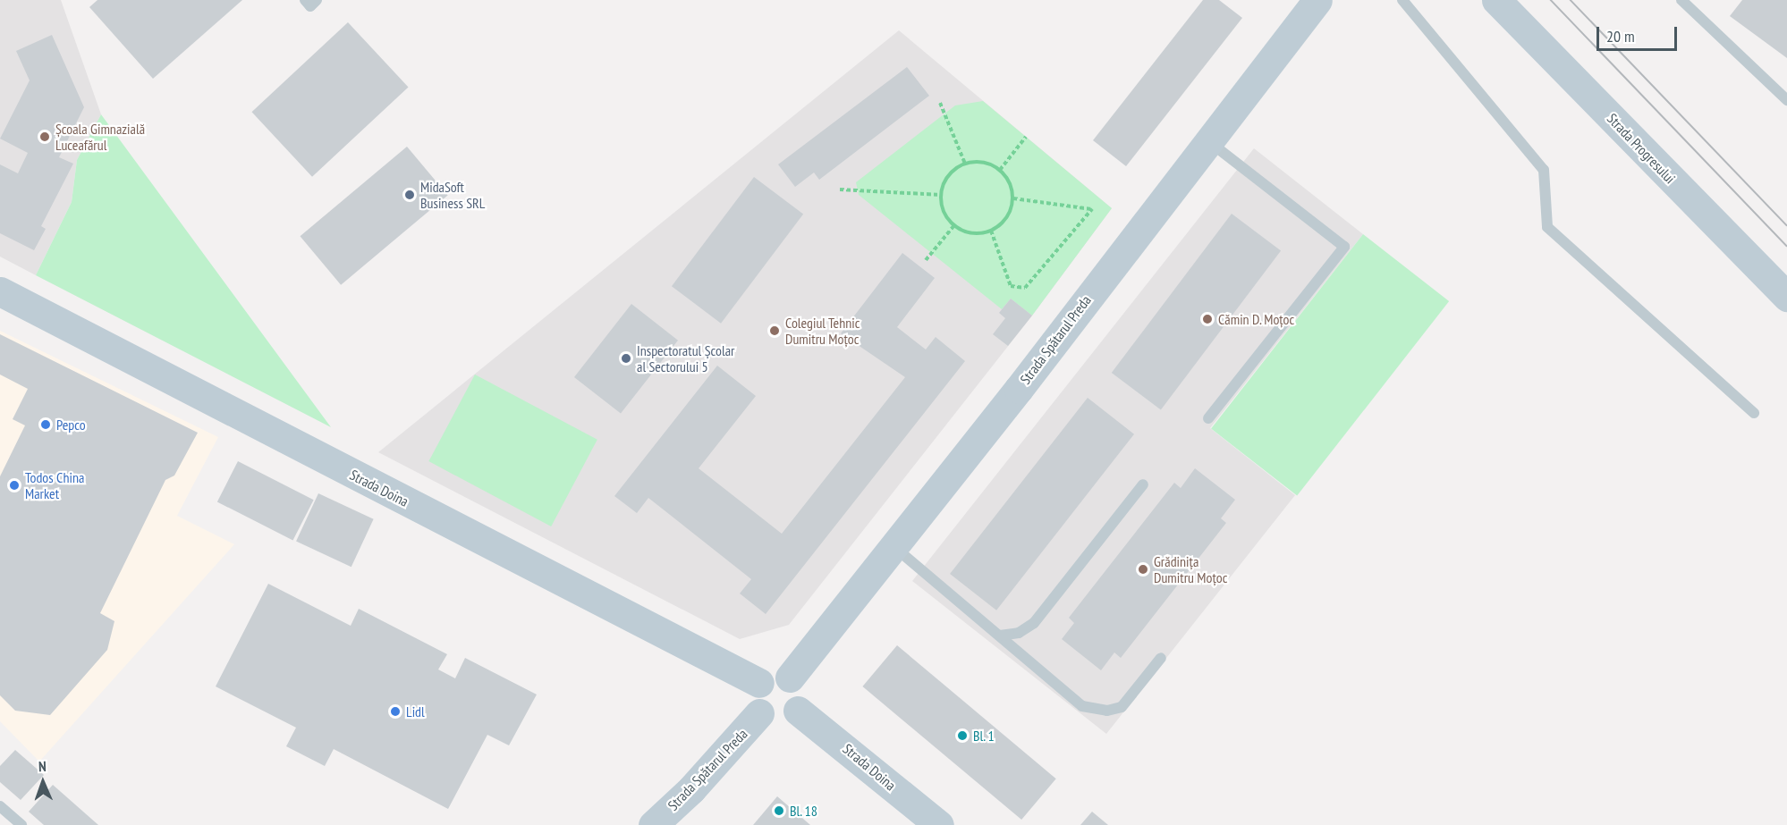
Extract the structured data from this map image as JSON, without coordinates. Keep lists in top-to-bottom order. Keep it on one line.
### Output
{"streets":{"street":["Strada Progresului","Strada Spătarul Preda","Strada Doina"]},"crossings":[["Strada Spătarul Preda","Strada Doina"]],"places":["Școala Gimnazială Luceafărul","MidaSoft Business SRL","Cămin D. Moțoc","Colegiul Tehnic Dumitru Moțoc","Inspectoratul Școlar al Sectorului 5","Pepco","Todos China Market","Grădinița Dumitru Moțoc","Lidl","Bl. 1","Bl. 18"],"scale_bar":"20 m","north":"top"}
